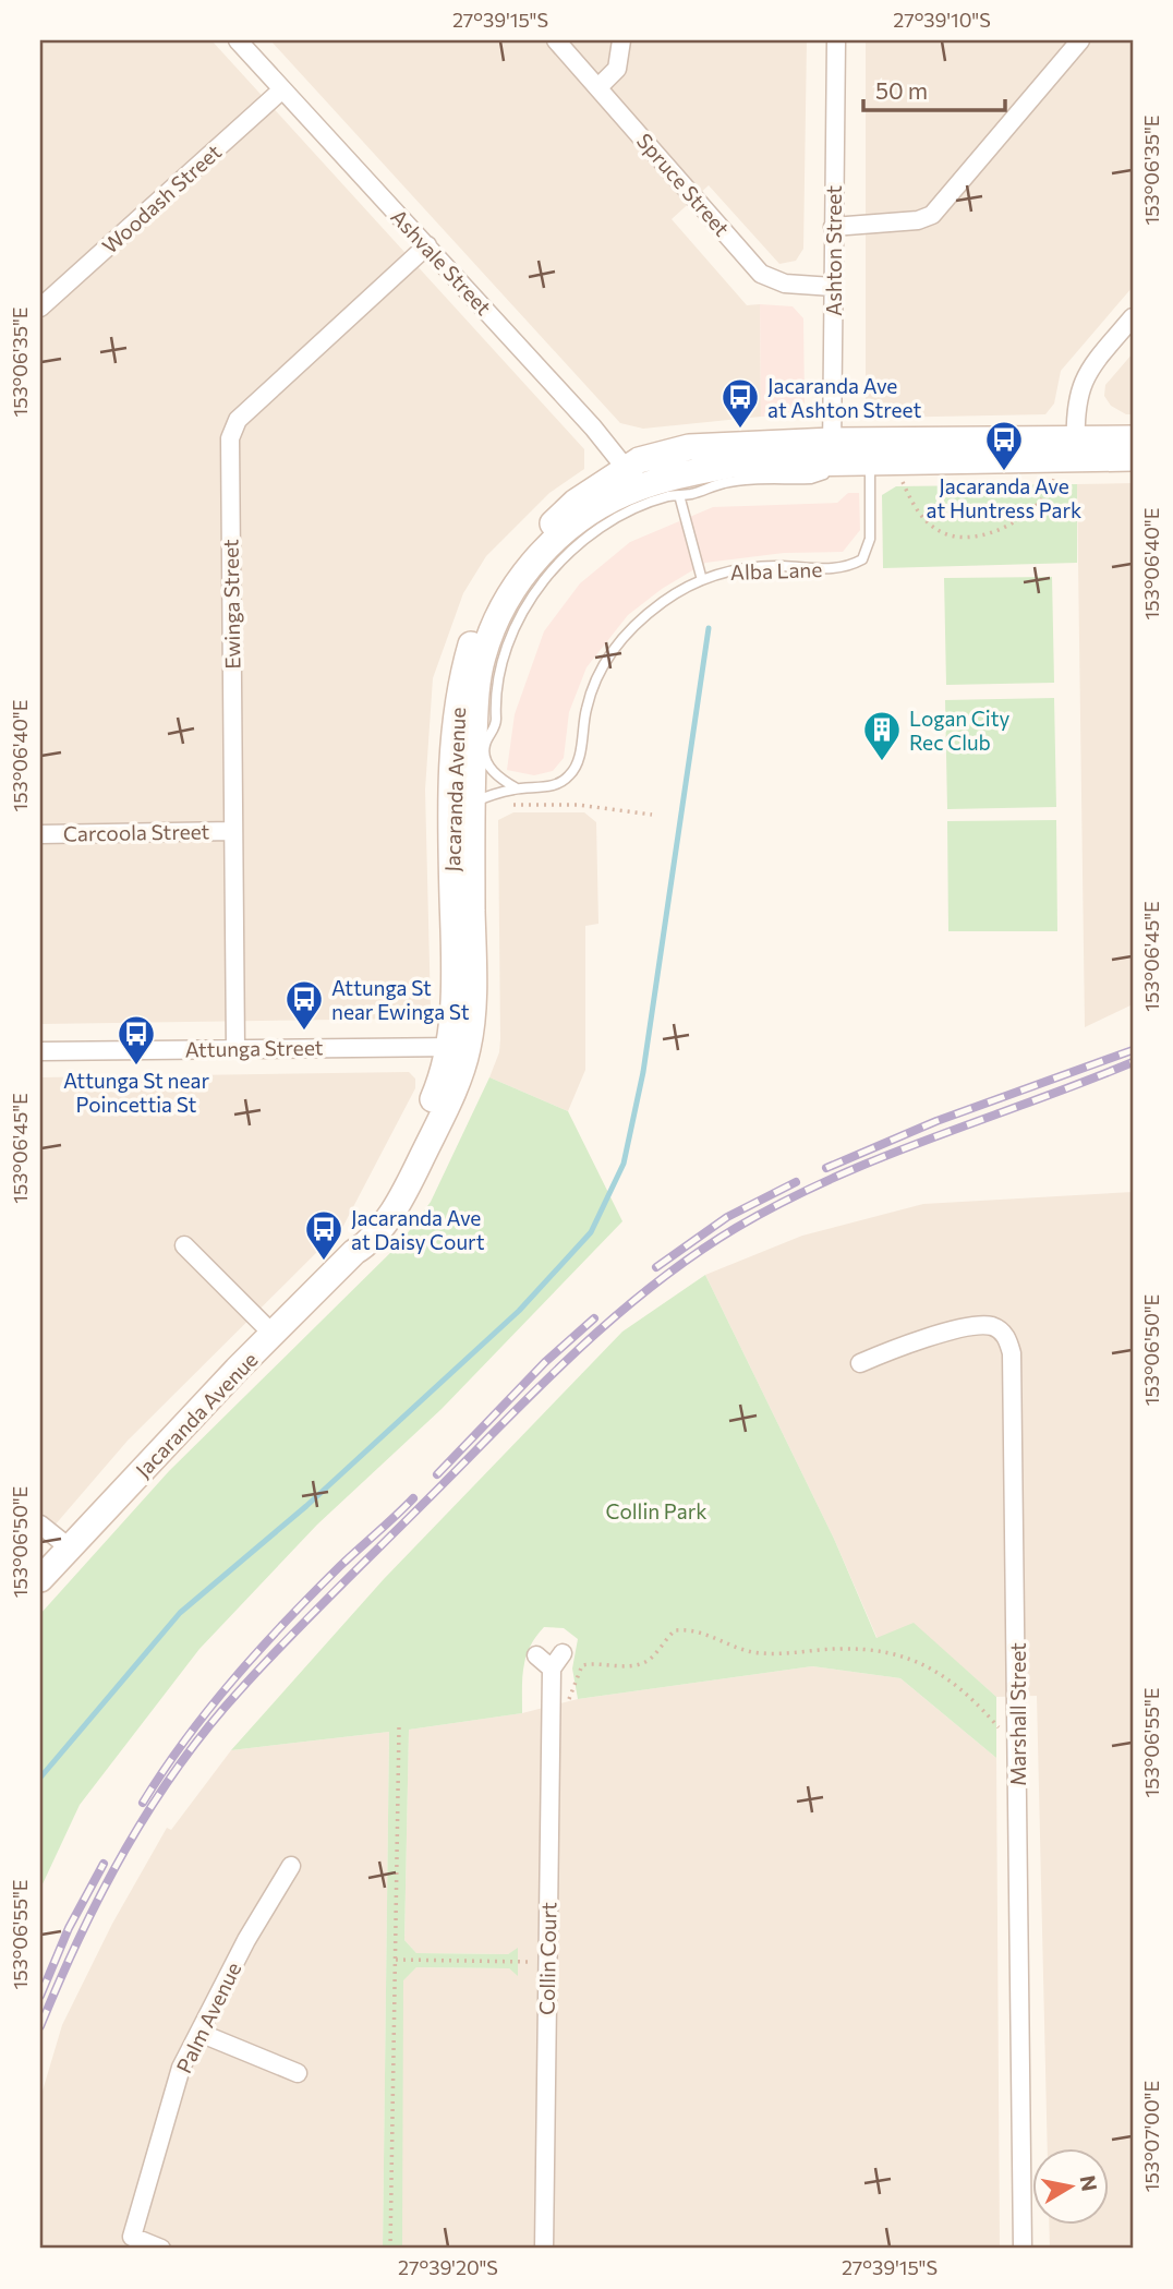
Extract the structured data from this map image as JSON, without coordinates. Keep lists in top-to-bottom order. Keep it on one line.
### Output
{"streets":{"street":["Spruce Street","Woodash Street","Ashton Street","Ashvale Street","Ewinga Street","Jacaranda Avenue","Carcoola Street","Attunga Street","Marshall Street","Collin Court","Palm Avenue"],"lane":["Alba Lane"]},"crossings":[["Spruce Street","Ashton Street"],["Woodash Street","Ashvale Street"],["Ashton Street","Jacaranda Avenue"],["Ashvale Street","Ewinga Street"],["Ashvale Street","Jacaranda Avenue"],["Alba Lane","Jacaranda Avenue"],["Ewinga Street","Carcoola Street"],["Ewinga Street","Attunga Street"],["Jacaranda Avenue","Attunga Street"]],"parks":["Collin Park"],"places":{"bus stop":["Jacaranda Ave at Ashton Street","Jacaranda Ave at Huntress Park","Attunga St near Ewinga St","Attunga St near Poincettia St","Jacaranda Ave at Daisy Court"],"building":["Logan City Rec Club"]},"scale_bar":"50 m","north":"right","coordinates":["27°39'15\"S","27°39'10\"S","153°06'35\"E","153°06'40\"E","153°06'45\"E","153°06'50\"E","153°06'55\"E","153°07'00\"E","27°39'20\"S"]}
